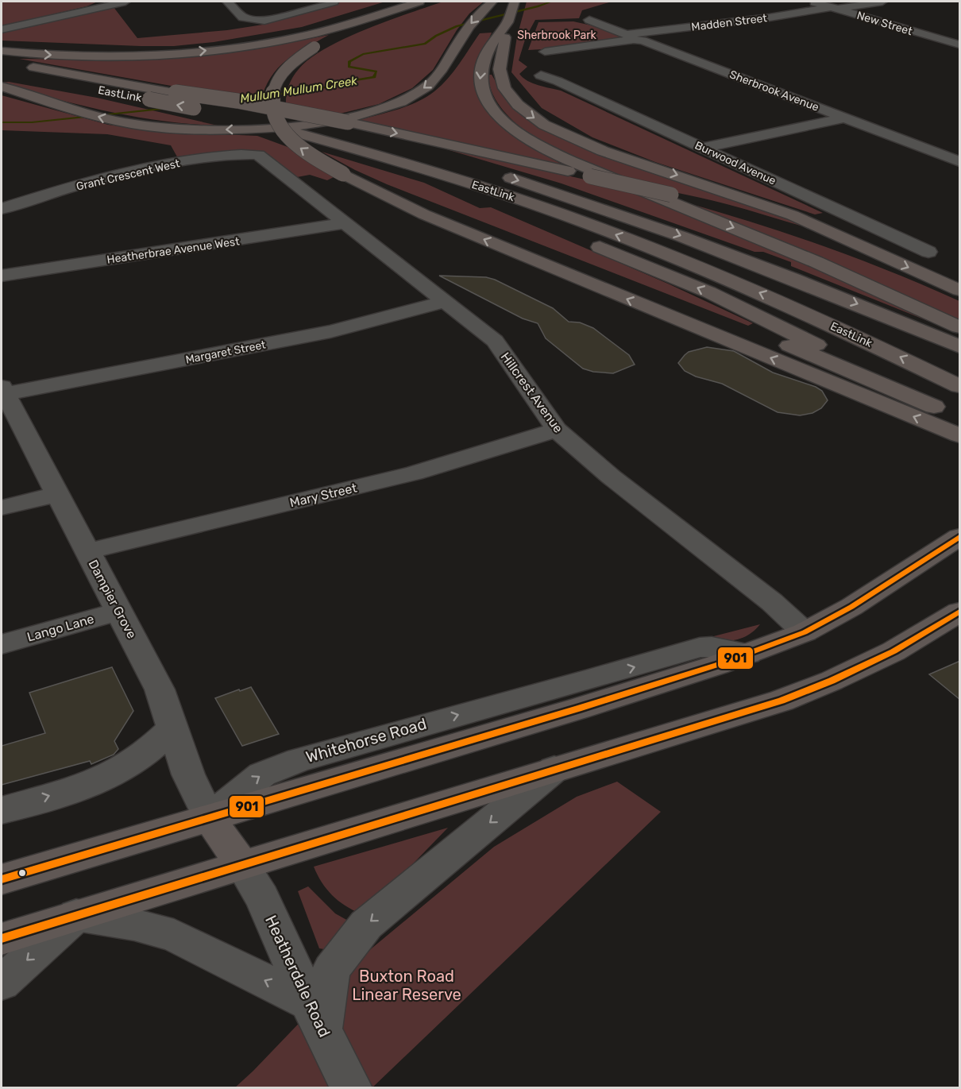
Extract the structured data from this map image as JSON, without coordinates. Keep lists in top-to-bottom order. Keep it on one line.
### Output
{"streets":{"highway":["EastLink","Whitehorse Road"],"street":["Madden Street","New Street","Sherbrook Avenue","Burwood Avenue","Grant Crescent West","Heatherbrae Avenue West","Margaret Street","Hillcrest Avenue","Mary Street","Dampier Grove","Lango Lane","Heatherdale Road"]},"crossings":[["Madden Street","New Street"],["Madden Street","Sherbrook Avenue"],["Grant Crescent West","Hillcrest Avenue"],["Heatherbrae Avenue West","Hillcrest Avenue"],["Margaret Street","Hillcrest Avenue"],["Margaret Street","Dampier Grove"],["Hillcrest Avenue","Mary Street"],["Mary Street","Dampier Grove"],["Dampier Grove","Lango Lane"],["Dampier Grove","Whitehorse Road"]],"one_way":["Whitehorse Road"],"water":["Mullum Mullum Creek"],"parks":["Sherbrook Park","Buxton Road Linear Reserve"],"lines":["transit line 901"]}
